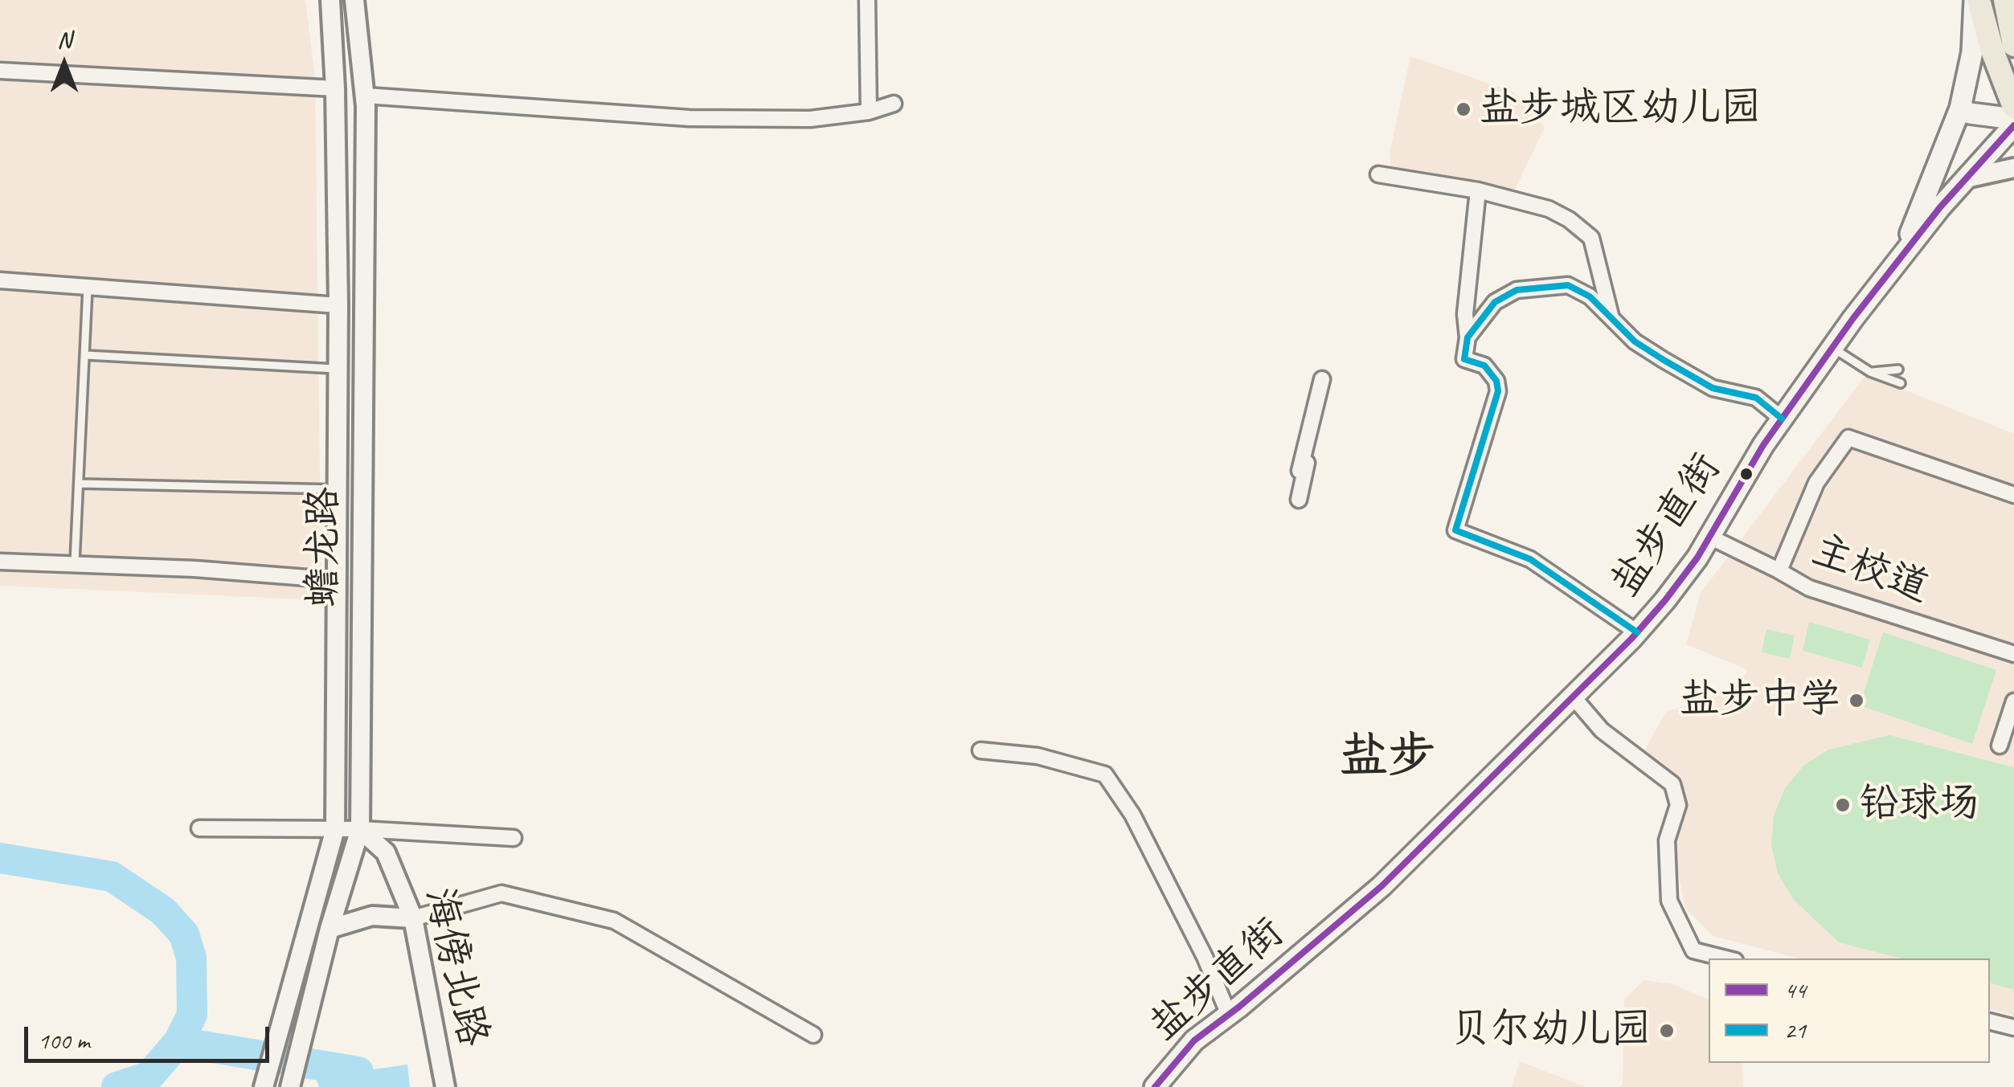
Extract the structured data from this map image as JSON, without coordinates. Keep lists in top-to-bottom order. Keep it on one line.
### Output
{"streets":{"main road":["盐步直街"],"street":["蟾龙路","主校道","海傍北路"]},"crossings":[["盐步直街","主校道"],["蟾龙路","海傍北路"]],"districts":["盐步"],"places":["盐步城区幼儿园","盐步中学","铅球场","贝尔幼儿园"],"lines":["transit line 44","transit line 21"],"legend":["44","21"],"scale_bar":"100 m","north":"top"}
